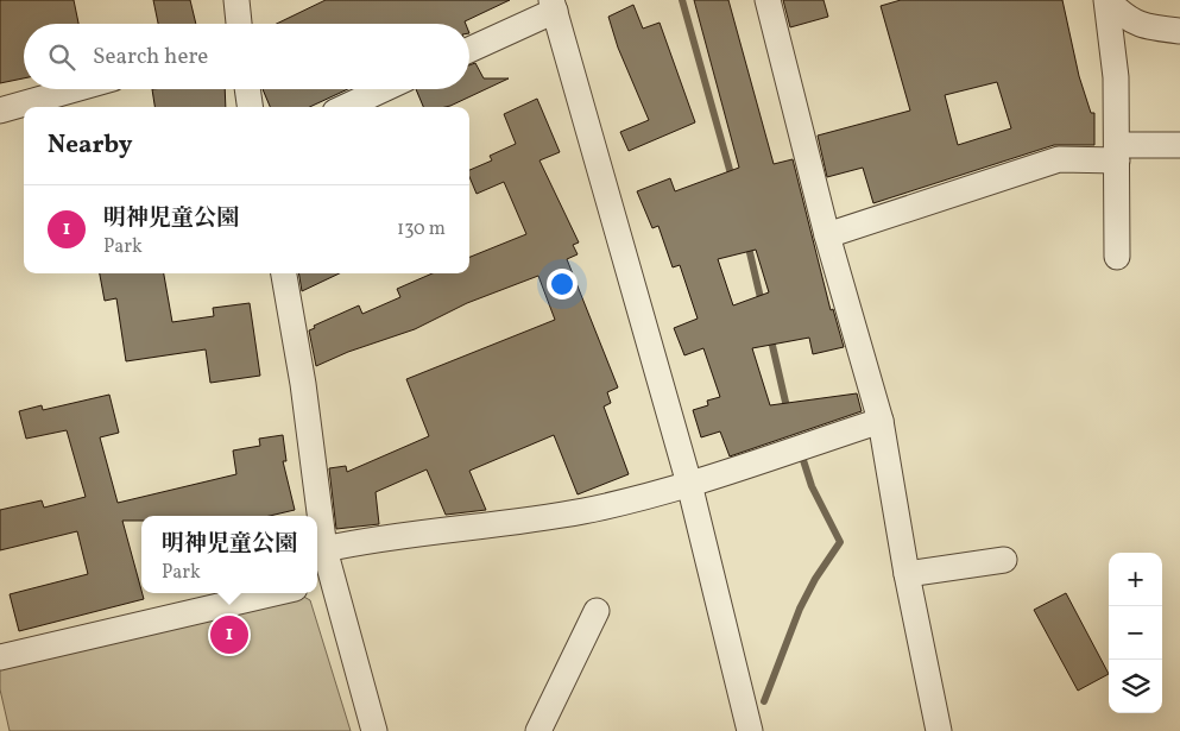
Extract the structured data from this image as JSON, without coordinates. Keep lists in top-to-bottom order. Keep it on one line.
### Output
{"page":{"search":"Search here","heading":"Nearby","list":[{"mark":"1","name":"明神児童公園","note":"Park","value":"130 m"}],"popup":["明神児童公園","Park"],"map_buttons":["+","−"],"pins":"1"}}
